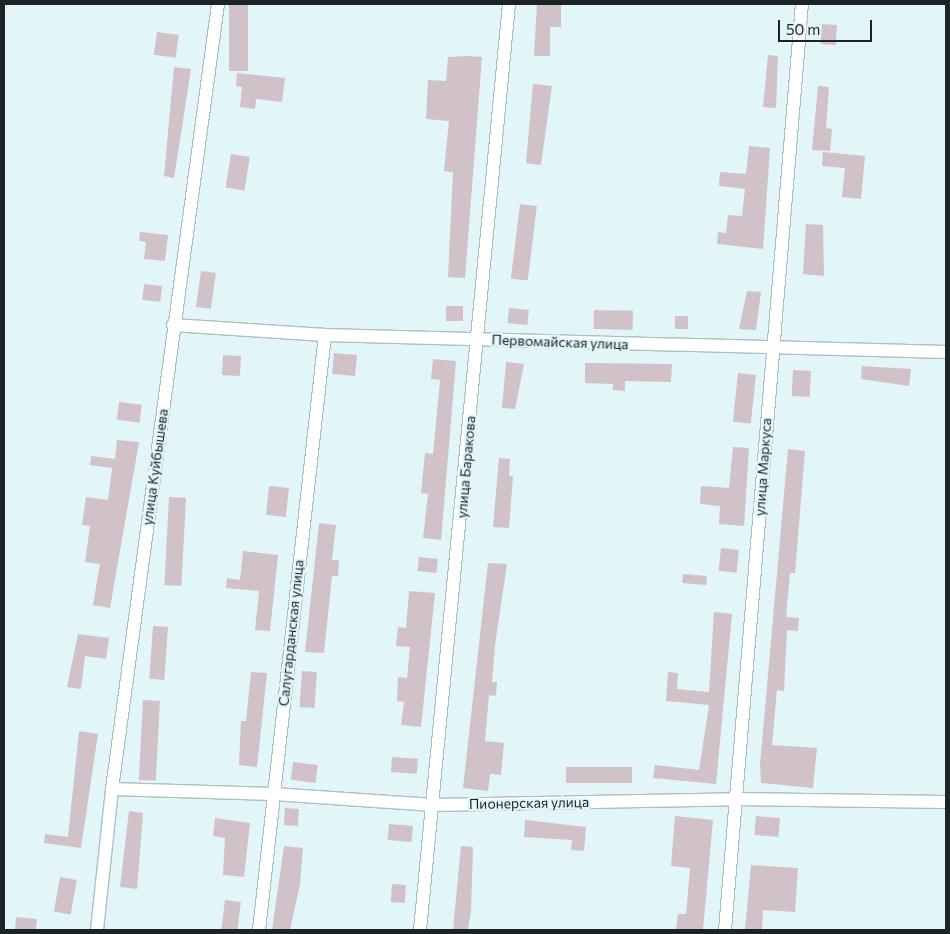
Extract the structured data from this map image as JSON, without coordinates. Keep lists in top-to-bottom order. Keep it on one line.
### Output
{"streets":{"street":["Первомайская улица","улица Куйбышева","улица Баракова","улица Маркуса","Салугарданская улица","Пионерская улица"]},"crossings":[["Первомайская улица","улица Куйбышева"],["Первомайская улица","улица Баракова"],["Первомайская улица","улица Маркуса"],["Первомайская улица","Салугарданская улица"],["улица Куйбышева","Пионерская улица"],["улица Баракова","Пионерская улица"],["улица Маркуса","Пионерская улица"],["Салугарданская улица","Пионерская улица"]],"scale_bar":"50 m"}
